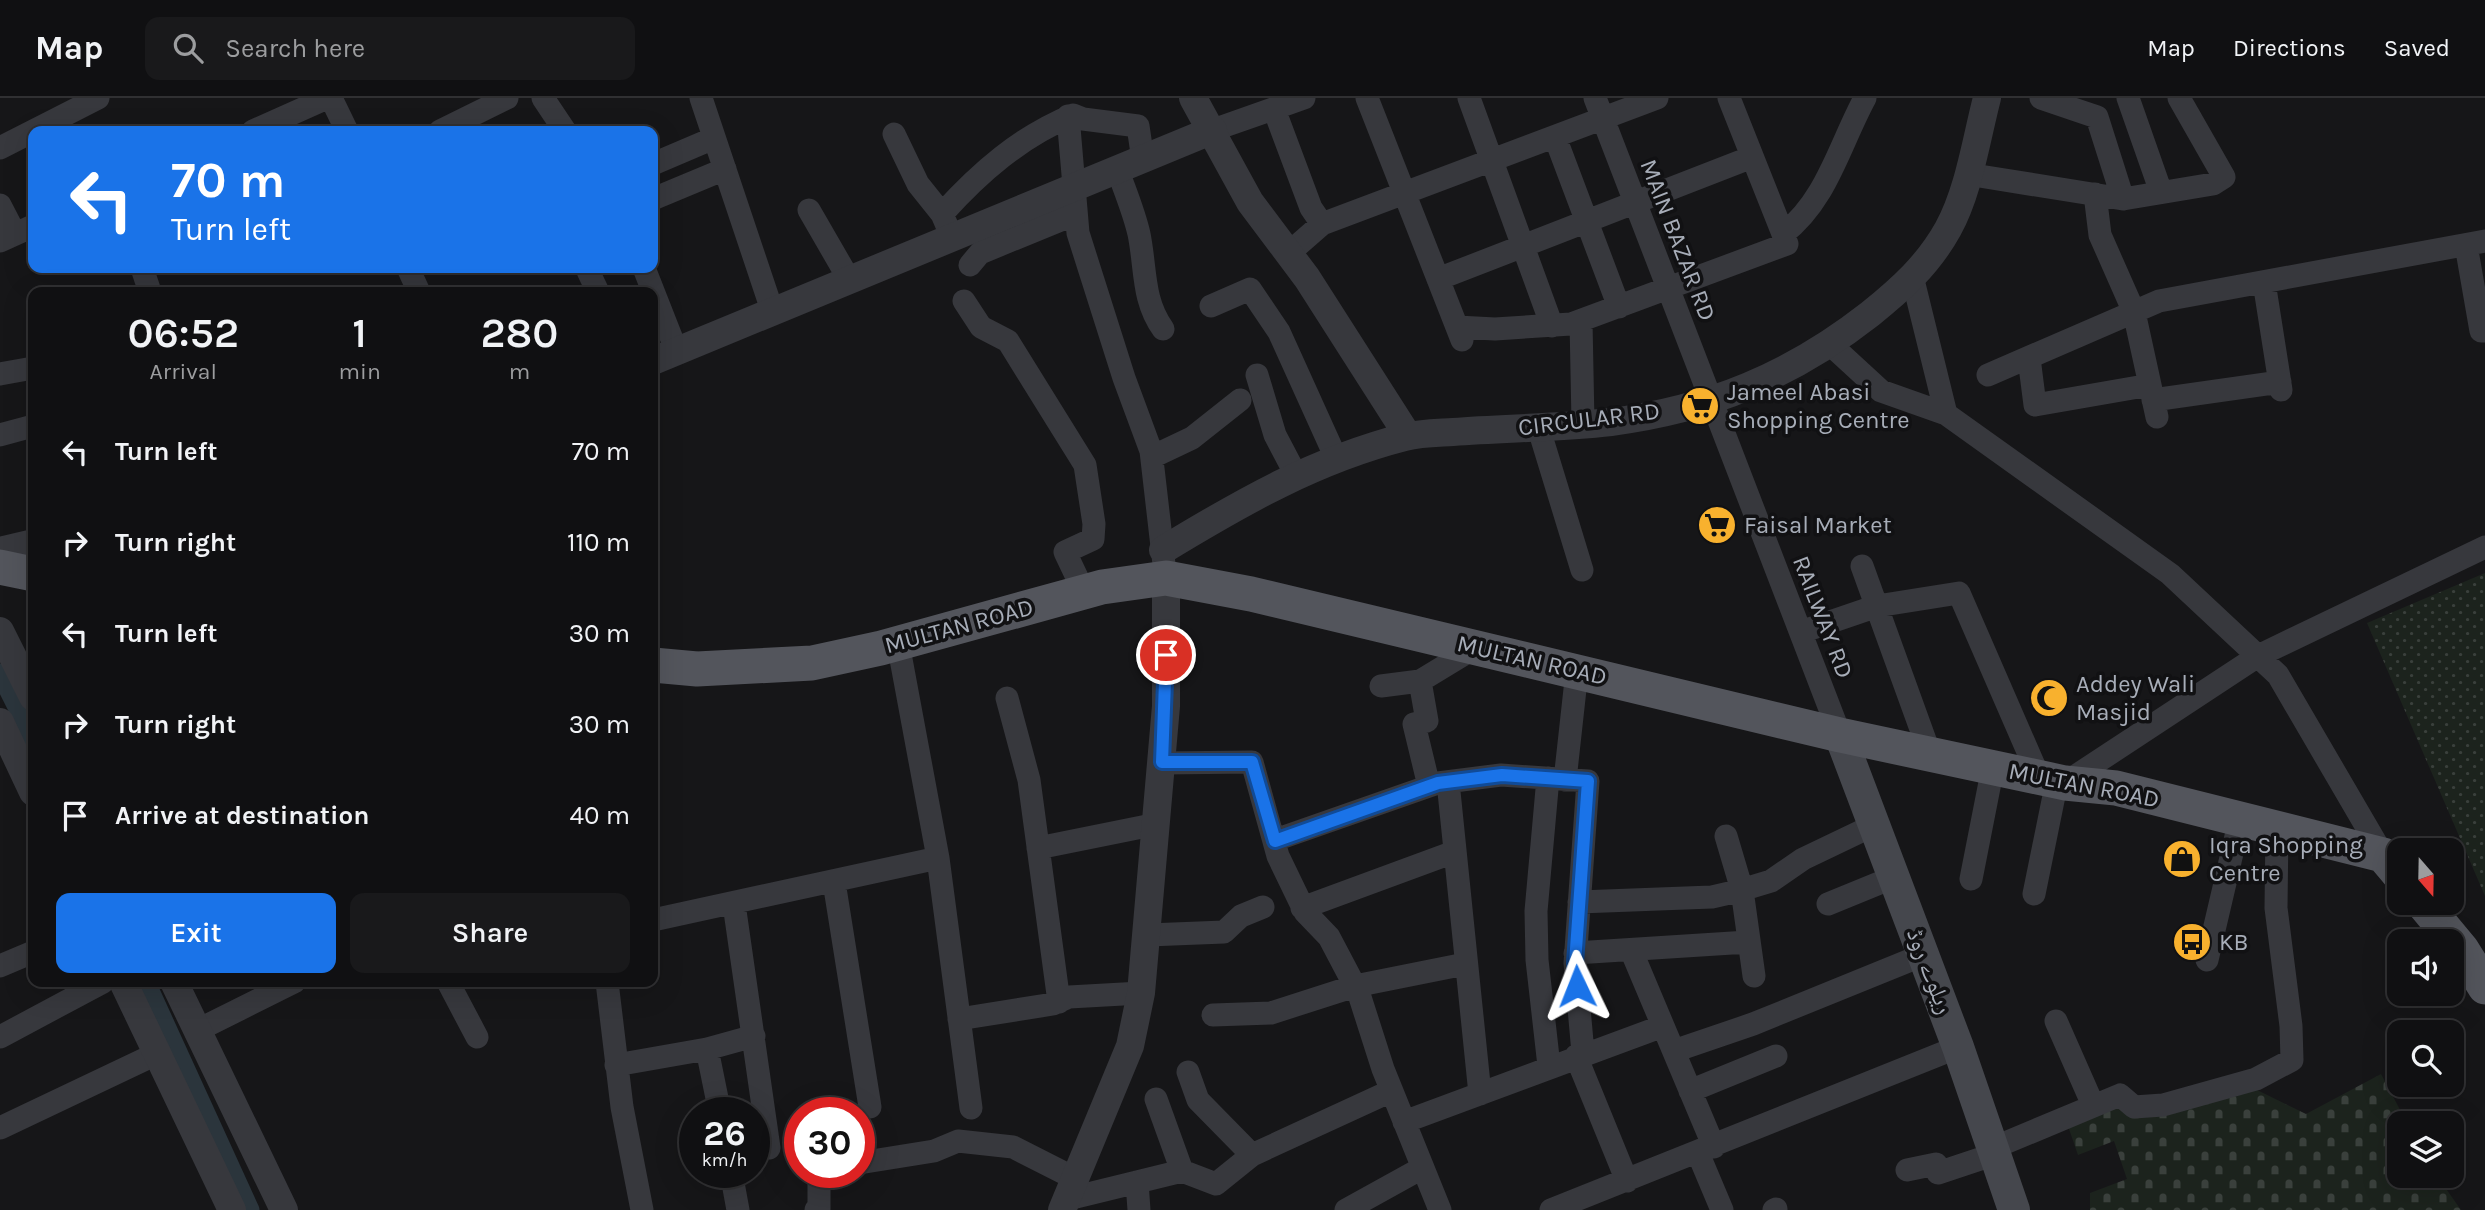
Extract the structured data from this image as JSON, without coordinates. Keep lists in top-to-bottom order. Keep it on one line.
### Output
{"streets":{"main road":["MULTAN ROAD","ریلوے روڈ"],"street":["MAIN BAZAR RD","CIRCULAR RD","RAILWAY RD"]},"crossings":[["MAIN BAZAR RD","CIRCULAR RD"],["MAIN BAZAR RD","RAILWAY RD"],["CIRCULAR RD","RAILWAY RD"],["CIRCULAR RD","MULTAN ROAD"],["RAILWAY RD","MULTAN ROAD"],["RAILWAY RD","ریلوے روڈ"],["MULTAN ROAD","ریلوے روڈ"]],"places":{"supermarket":["Jameel Abasi Shopping Centre","Faisal Market"],"mosque":["Addey Wali Masjid"],"shop":["Iqra Shopping Centre"],"bus stop":["KB"]},"north":"bottom","page":{"header":"Map","search":"Search here","nav":["Map","Directions","Saved"],"turn":["70 m","Turn left"],"eta":["06:52","Arrival","1","min","280","m"],"list":[{"name":"Turn left","value":"70 m"},{"name":"Turn right","value":"110 m"},{"name":"Turn left","value":"30 m"},{"name":"Turn right","value":"30 m"},{"name":"Arrive at destination","value":"40 m"}],"buttons":["Exit","Share"],"speed":"26 km/h","limit":"30"}}
